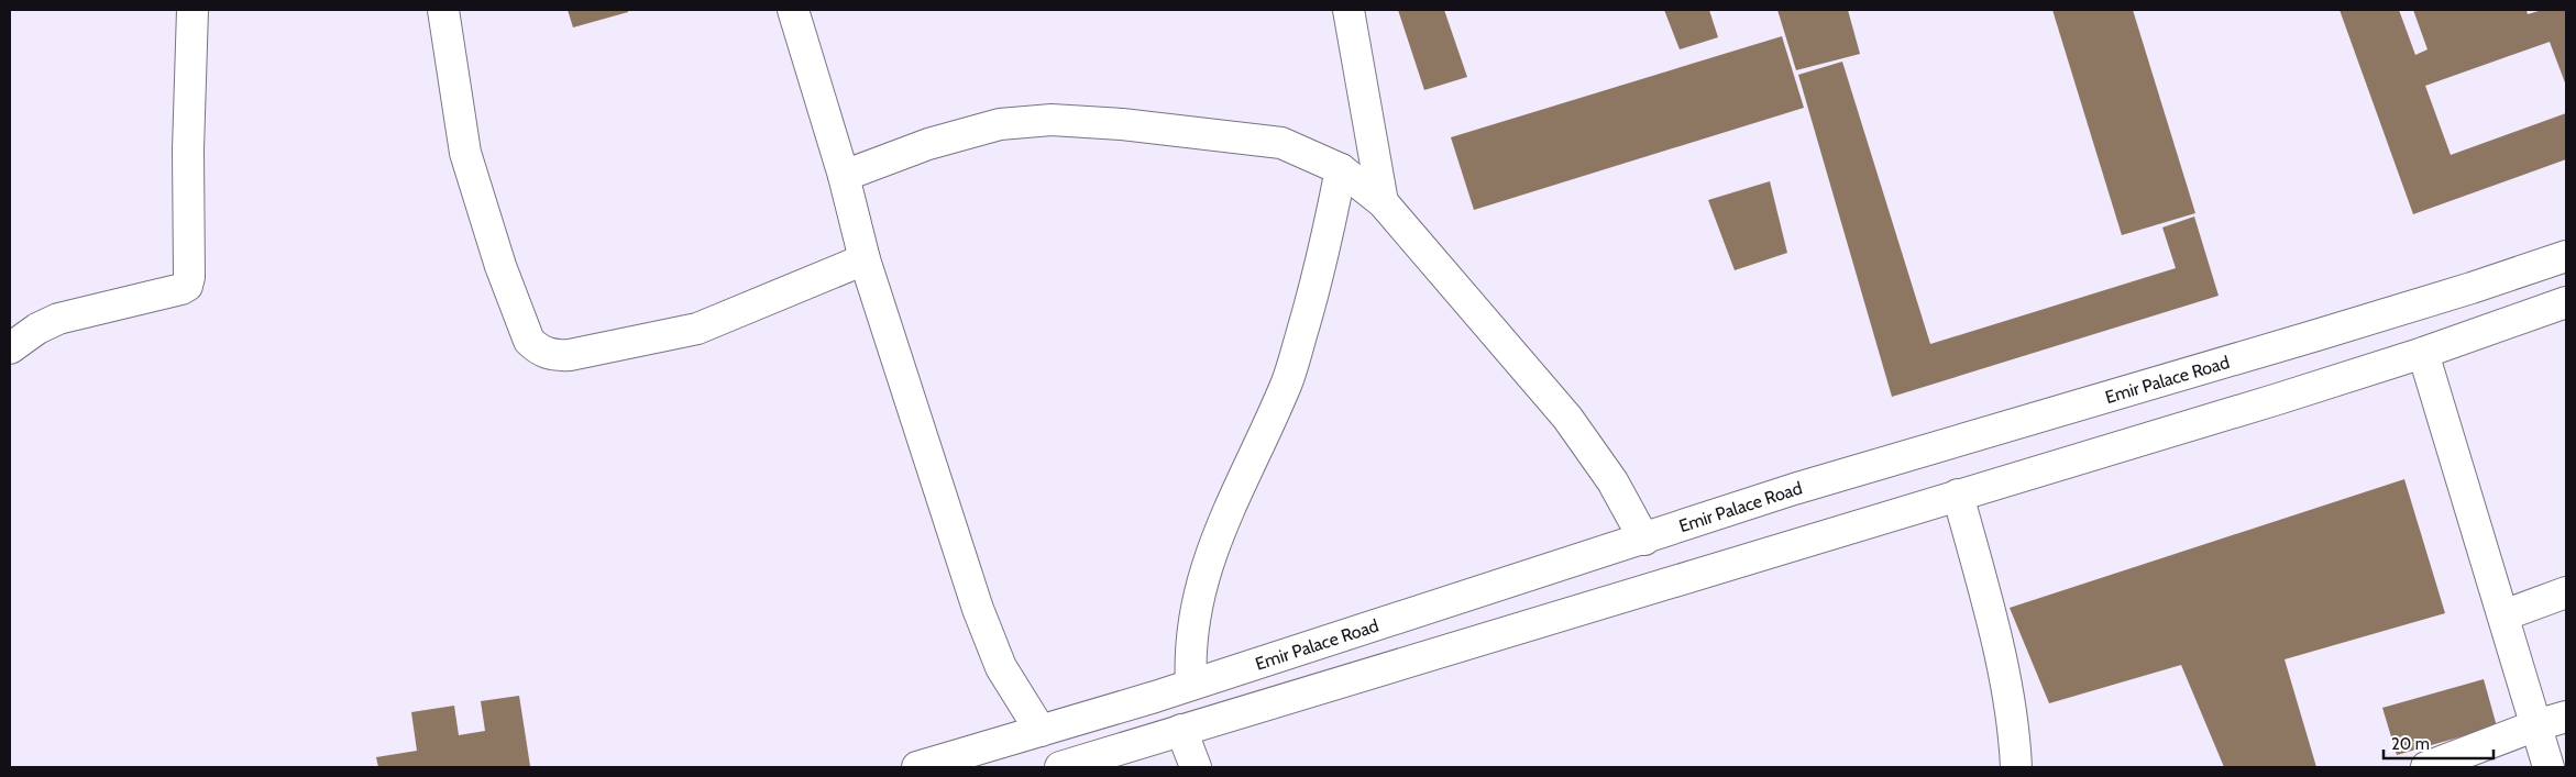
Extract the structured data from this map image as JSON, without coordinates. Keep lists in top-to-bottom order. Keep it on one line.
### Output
{"streets":{"street":["Emir Palace Road"]},"scale_bar":"20 m"}
